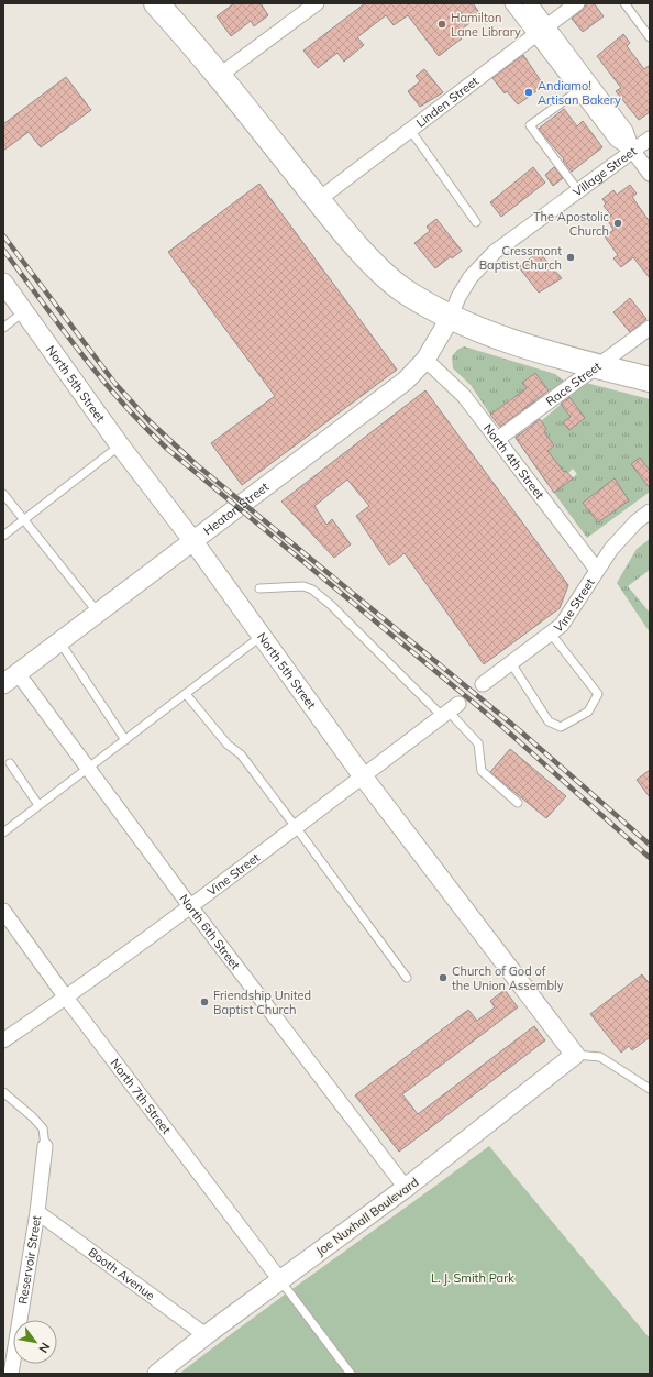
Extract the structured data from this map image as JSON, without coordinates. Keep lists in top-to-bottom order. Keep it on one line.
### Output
{"streets":{"street":["Linden Street","Village Street","North 5th Street","Race Street","North 4th Street","Heaton Street","Vine Street","North 6th Street","North 7th Street","Joe Nuxhall Boulevard","Reservoir Street","Booth Avenue"]},"crossings":[["Village Street","Heaton Street"],["North 5th Street","Heaton Street"],["North 5th Street","Vine Street"],["North 5th Street","Joe Nuxhall Boulevard"],["Race Street","North 4th Street"],["North 4th Street","Heaton Street"],["North 4th Street","Vine Street"],["Heaton Street","North 6th Street"],["Vine Street","North 6th Street"],["Vine Street","North 7th Street"],["North 6th Street","Joe Nuxhall Boulevard"],["North 7th Street","Joe Nuxhall Boulevard"],["Joe Nuxhall Boulevard","Booth Avenue"],["Reservoir Street","Booth Avenue"]],"parks":["L. J. Smith Park"],"places":["Hamilton Lane Library","Andiamo! Artisan Bakery","The Apostolic Church","Cressmont Baptist Church","Church of God of the Union Assembly","Friendship United Baptist Church"],"north":"bottom right"}
